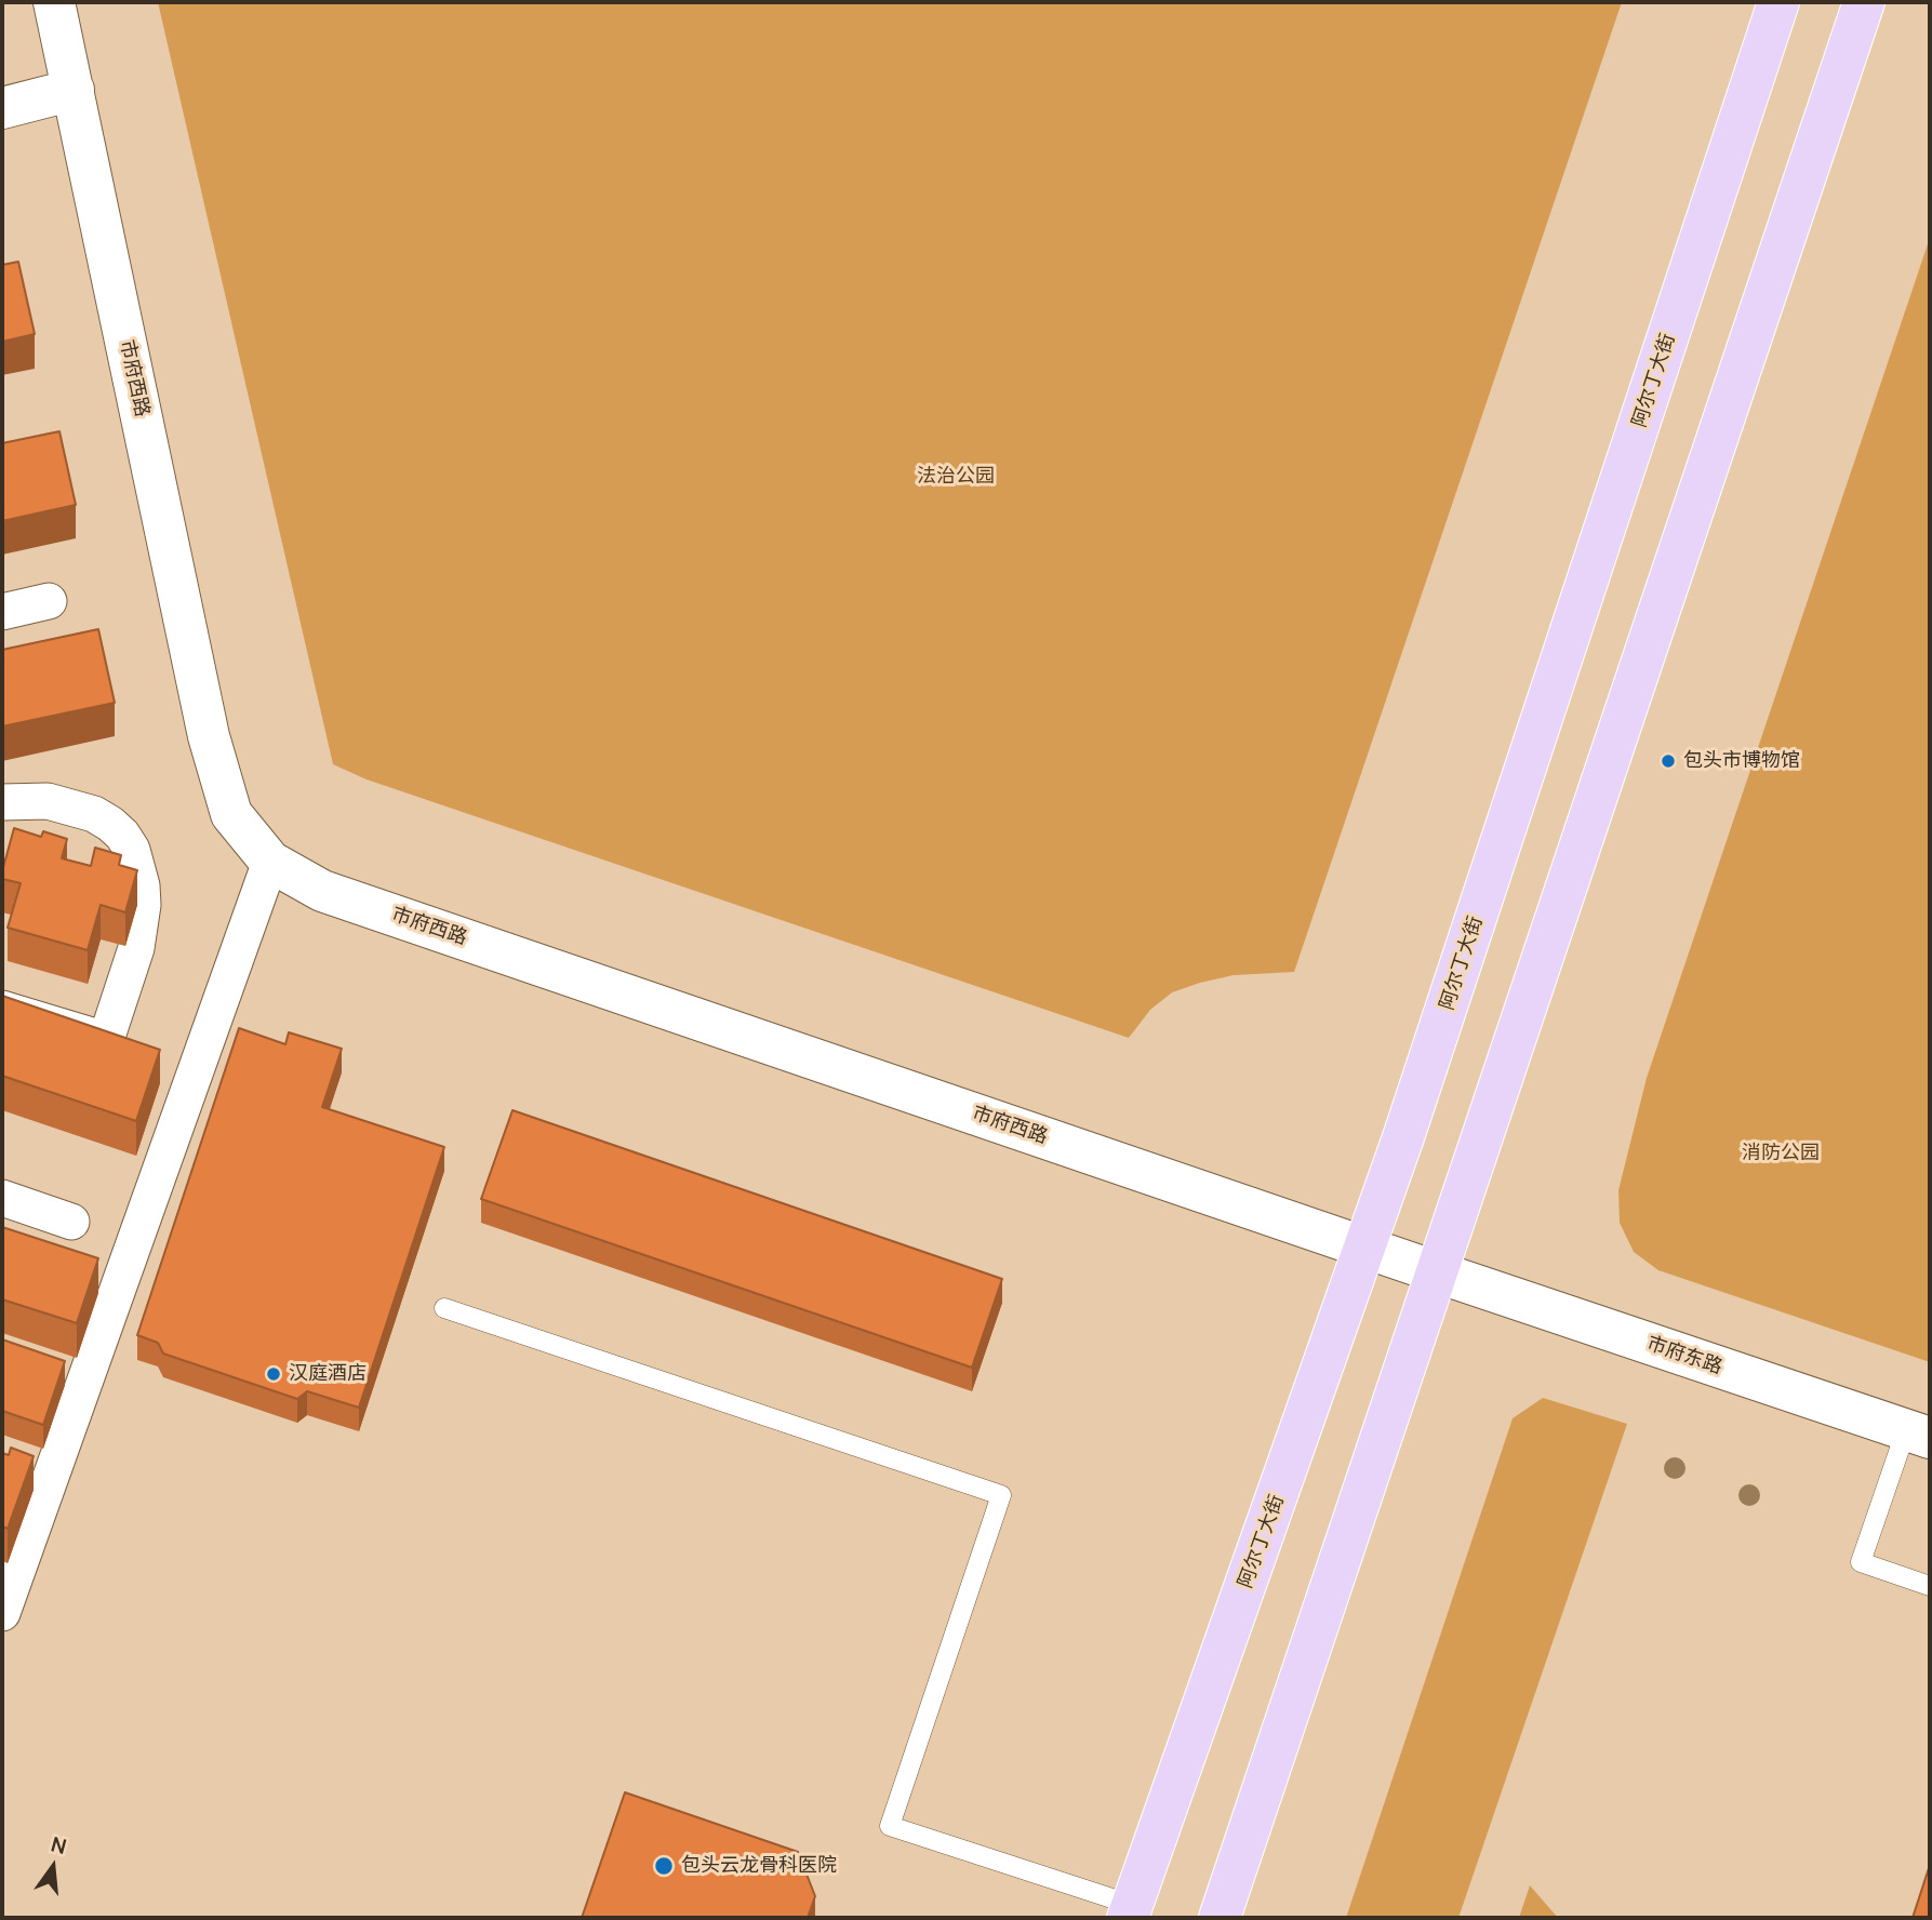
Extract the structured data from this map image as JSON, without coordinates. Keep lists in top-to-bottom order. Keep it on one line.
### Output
{"streets":{"main road":["阿尔丁大街"],"street":["市府西路","市府东路"]},"crossings":[["市府西路","阿尔丁大街"],["市府西路","市府东路"]],"parks":["法治公园","消防公园"],"places":["包头市博物馆","汉庭酒店","包头云龙骨科医院"],"north":"top"}
